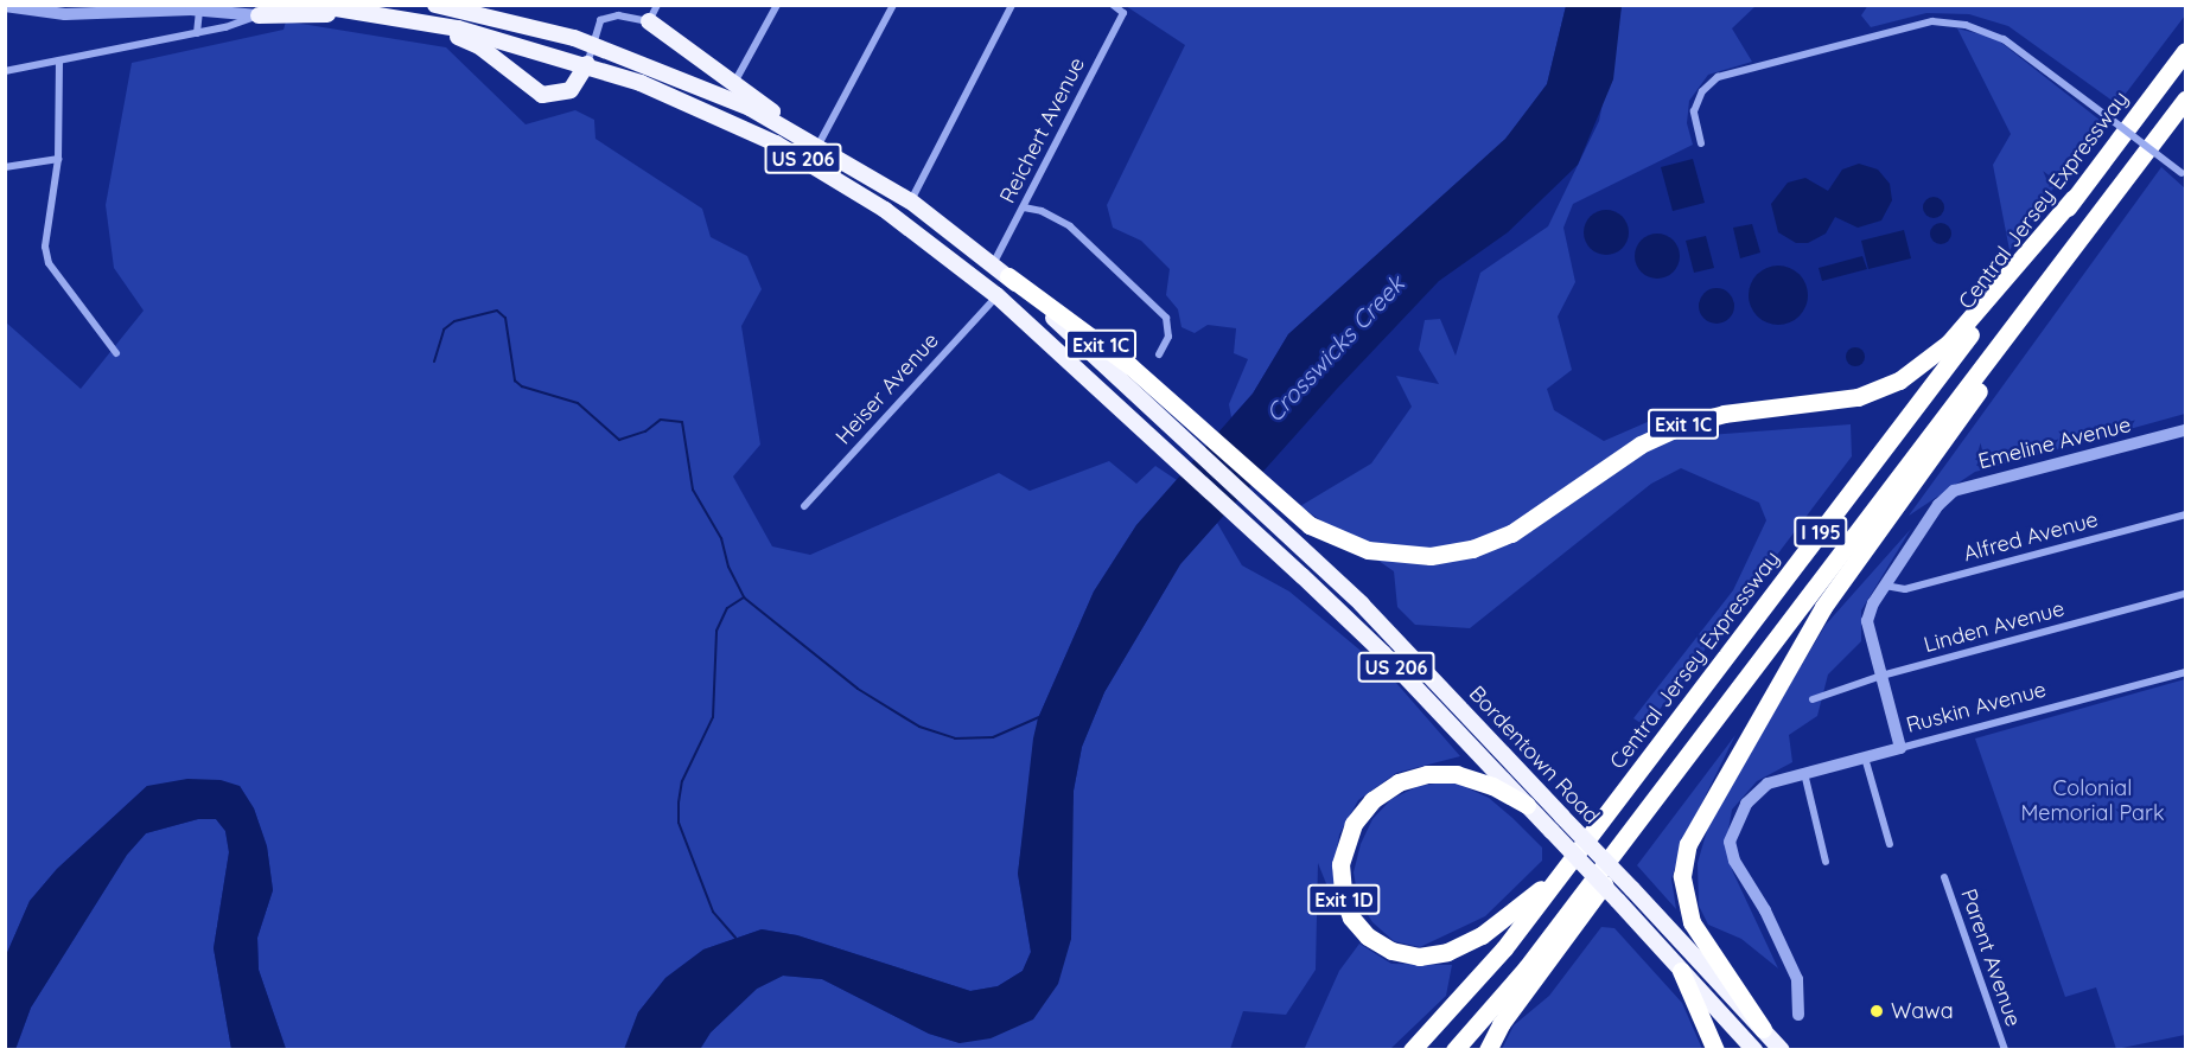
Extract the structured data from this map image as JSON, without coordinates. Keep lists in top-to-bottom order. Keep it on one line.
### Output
{"streets":{"highway":["US 206","Central Jersey Expressway","Exit 1C","I 195","Bordentown Road","Exit 1D"],"street":["Reichert Avenue","Heiser Avenue","Emeline Avenue","Alfred Avenue","Linden Avenue","Ruskin Avenue","Parent Avenue"]},"crossings":[["Reichert Avenue","US 206"],["US 206","Exit 1C"],["US 206","Heiser Avenue"],["US 206","Bordentown Road"],["Central Jersey Expressway","Exit 1C"],["Central Jersey Expressway","Exit 1D"],["Exit 1C","Bordentown Road"],["Heiser Avenue","Bordentown Road"],["Emeline Avenue","Alfred Avenue"],["Bordentown Road","Exit 1D"]],"water":["Crosswicks Creek"],"parks":["Colonial Memorial Park"],"places":["Wawa"]}
